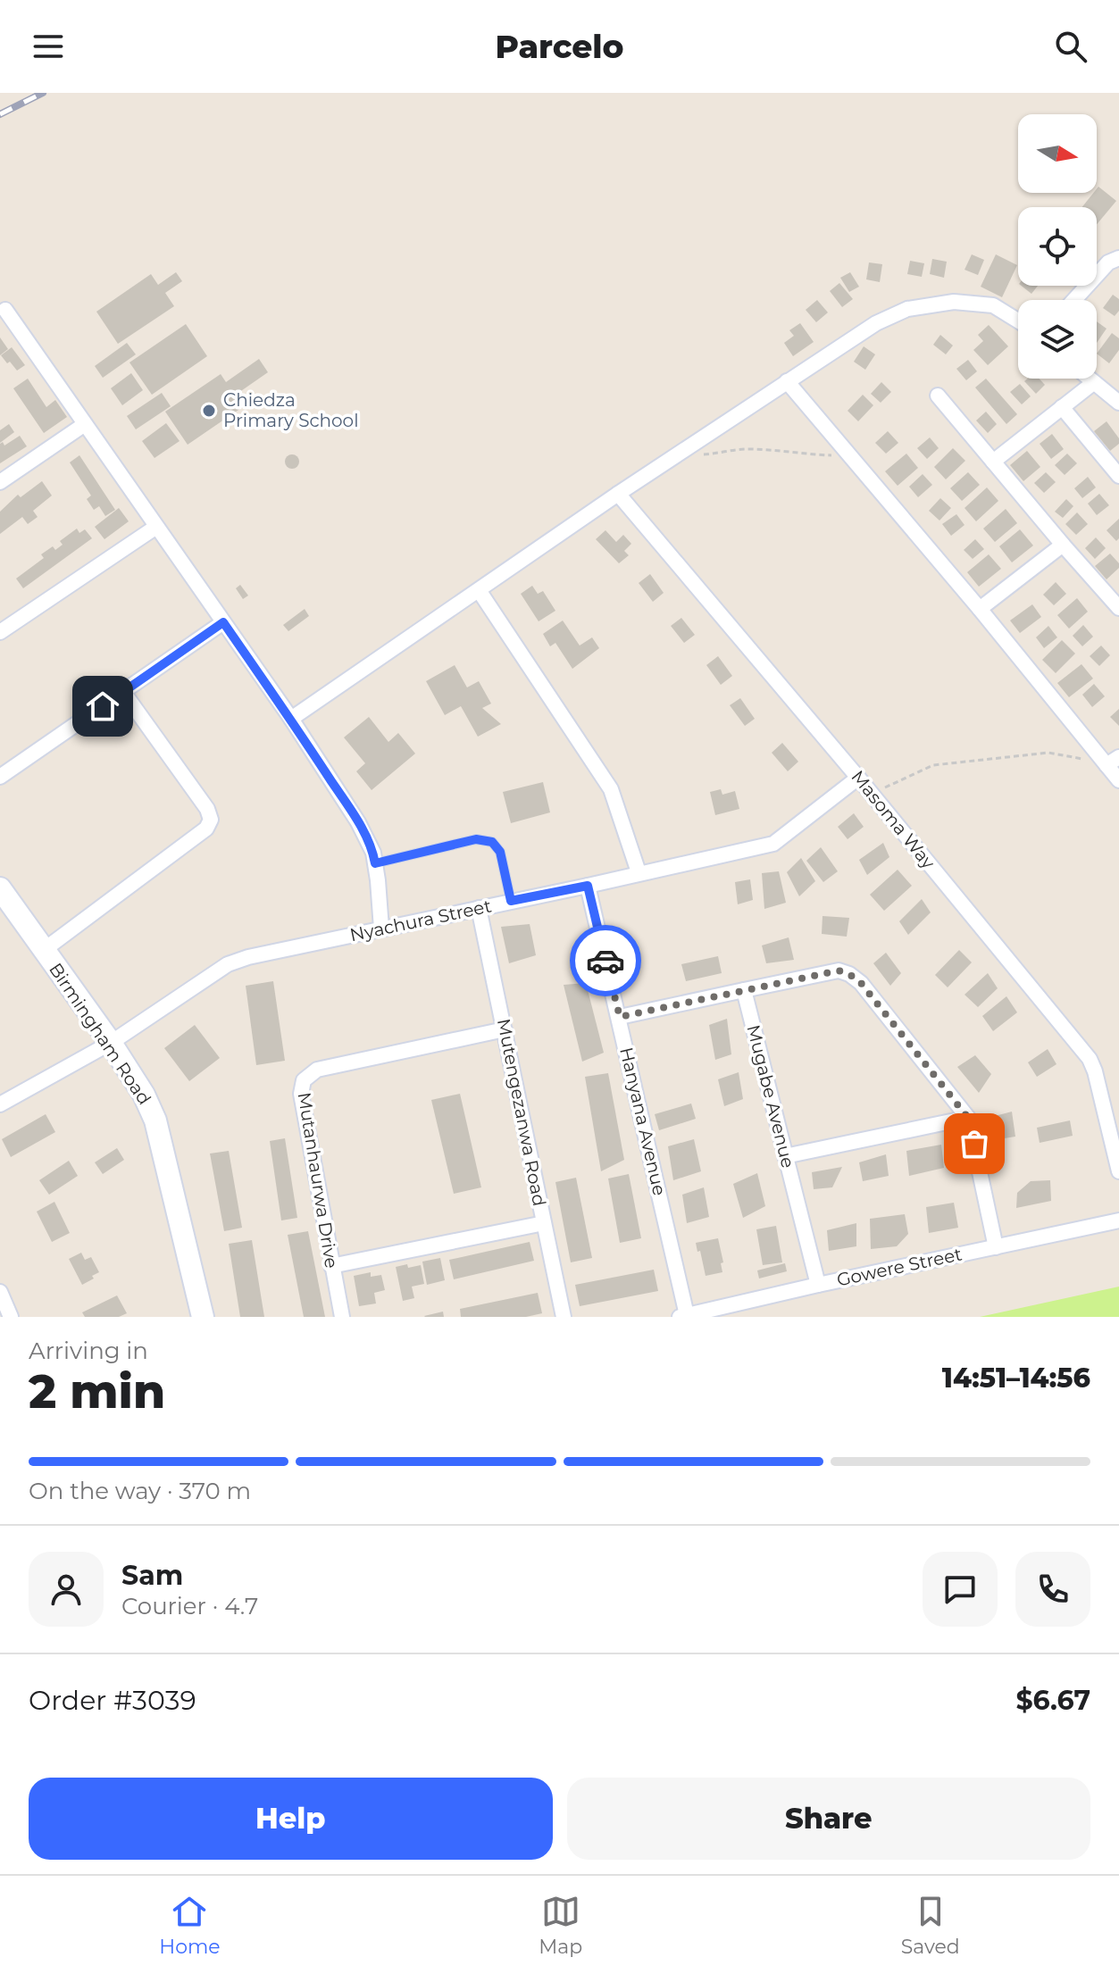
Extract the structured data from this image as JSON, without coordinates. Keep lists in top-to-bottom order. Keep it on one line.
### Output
{"streets":{"street":["Masoma Way","Nyachura Street","Birmingham Road","Mugabe Avenue","Mutengezanwa Road","Hanyana Avenue","Mutanhaurwa Drive","Gowere Street"]},"crossings":[["Masoma Way","Nyachura Street"],["Nyachura Street","Birmingham Road"],["Nyachura Street","Mutengezanwa Road"],["Nyachura Street","Hanyana Avenue"],["Mugabe Avenue","Gowere Street"],["Mutengezanwa Road","Mutanhaurwa Drive"],["Hanyana Avenue","Gowere Street"]],"places":["Chiedza Primary School"],"north":"right","page":{"header":"Parcelo","heading":["2 min","Arriving in","14:51–14:56"],"panel":["Sam","Courier · 4.7","Order #3039","$6.67"],"bar":"On the way · 370 m","buttons":["Help","Share"],"tabs":["Home","Map","Saved"]}}
